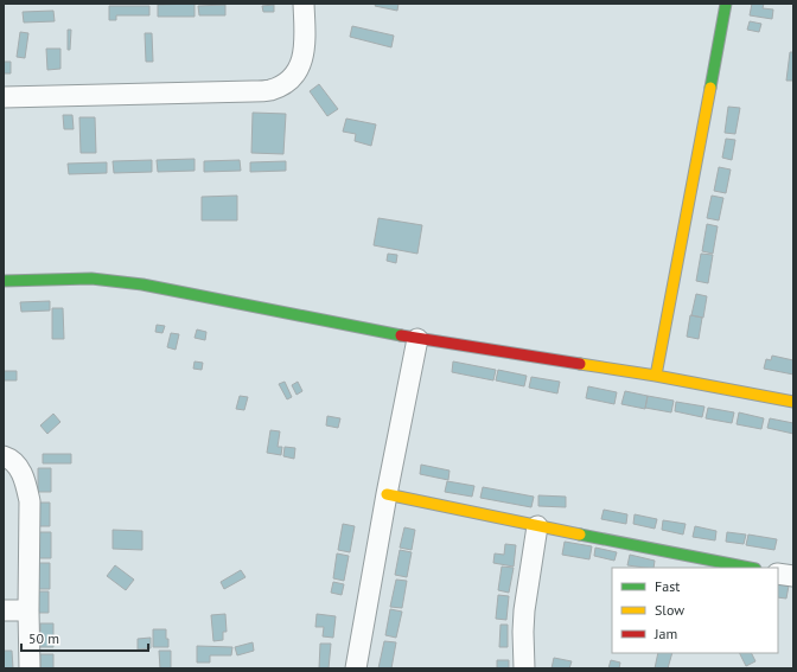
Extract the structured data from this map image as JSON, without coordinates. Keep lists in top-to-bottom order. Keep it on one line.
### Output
{"legend":["Fast","Slow","Jam"],"scale_bar":"50 m"}
